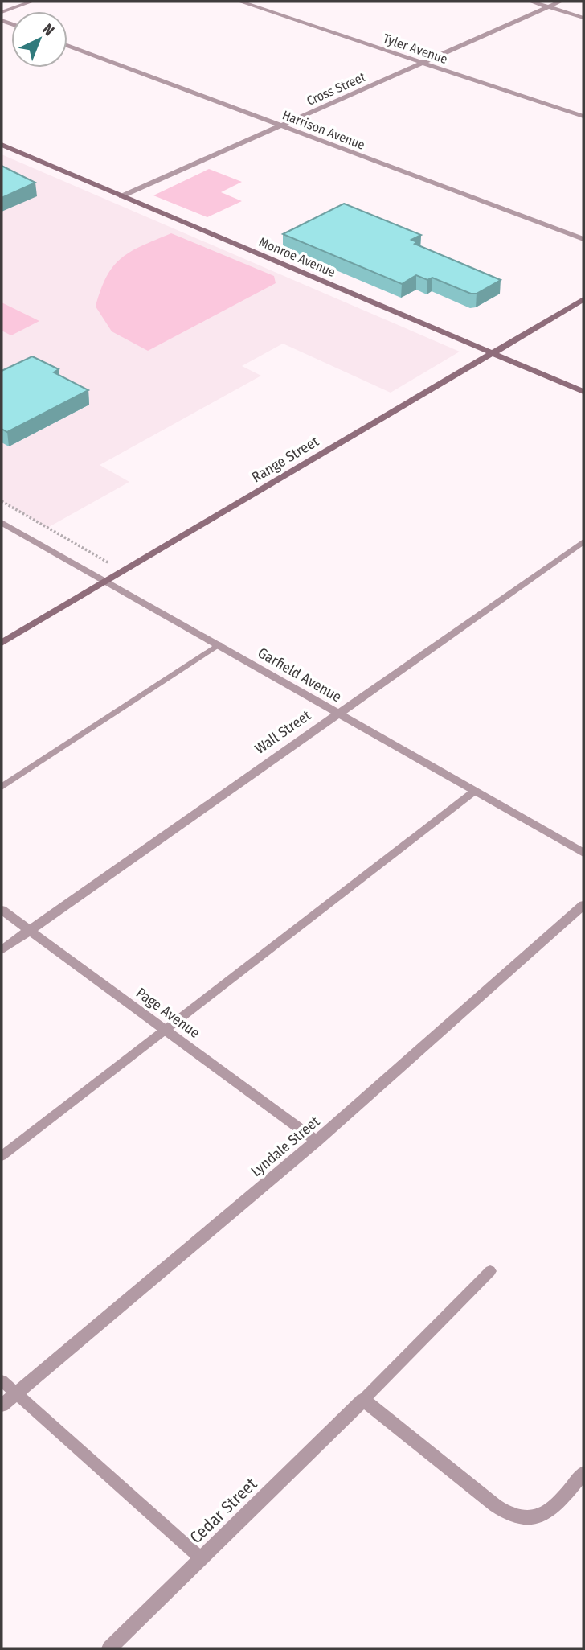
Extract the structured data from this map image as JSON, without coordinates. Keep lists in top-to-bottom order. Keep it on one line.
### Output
{"streets":{"street":["Tyler Avenue","Cross Street","Harrison Avenue","Monroe Avenue","Range Street","Garfield Avenue","Wall Street","Page Avenue","Lyndale Street","Cedar Street"]},"crossings":[["Tyler Avenue","Cross Street"],["Cross Street","Harrison Avenue"],["Cross Street","Monroe Avenue"],["Monroe Avenue","Range Street"],["Range Street","Garfield Avenue"],["Garfield Avenue","Wall Street"],["Wall Street","Page Avenue"],["Page Avenue","Lyndale Street"]],"north":"top right"}
